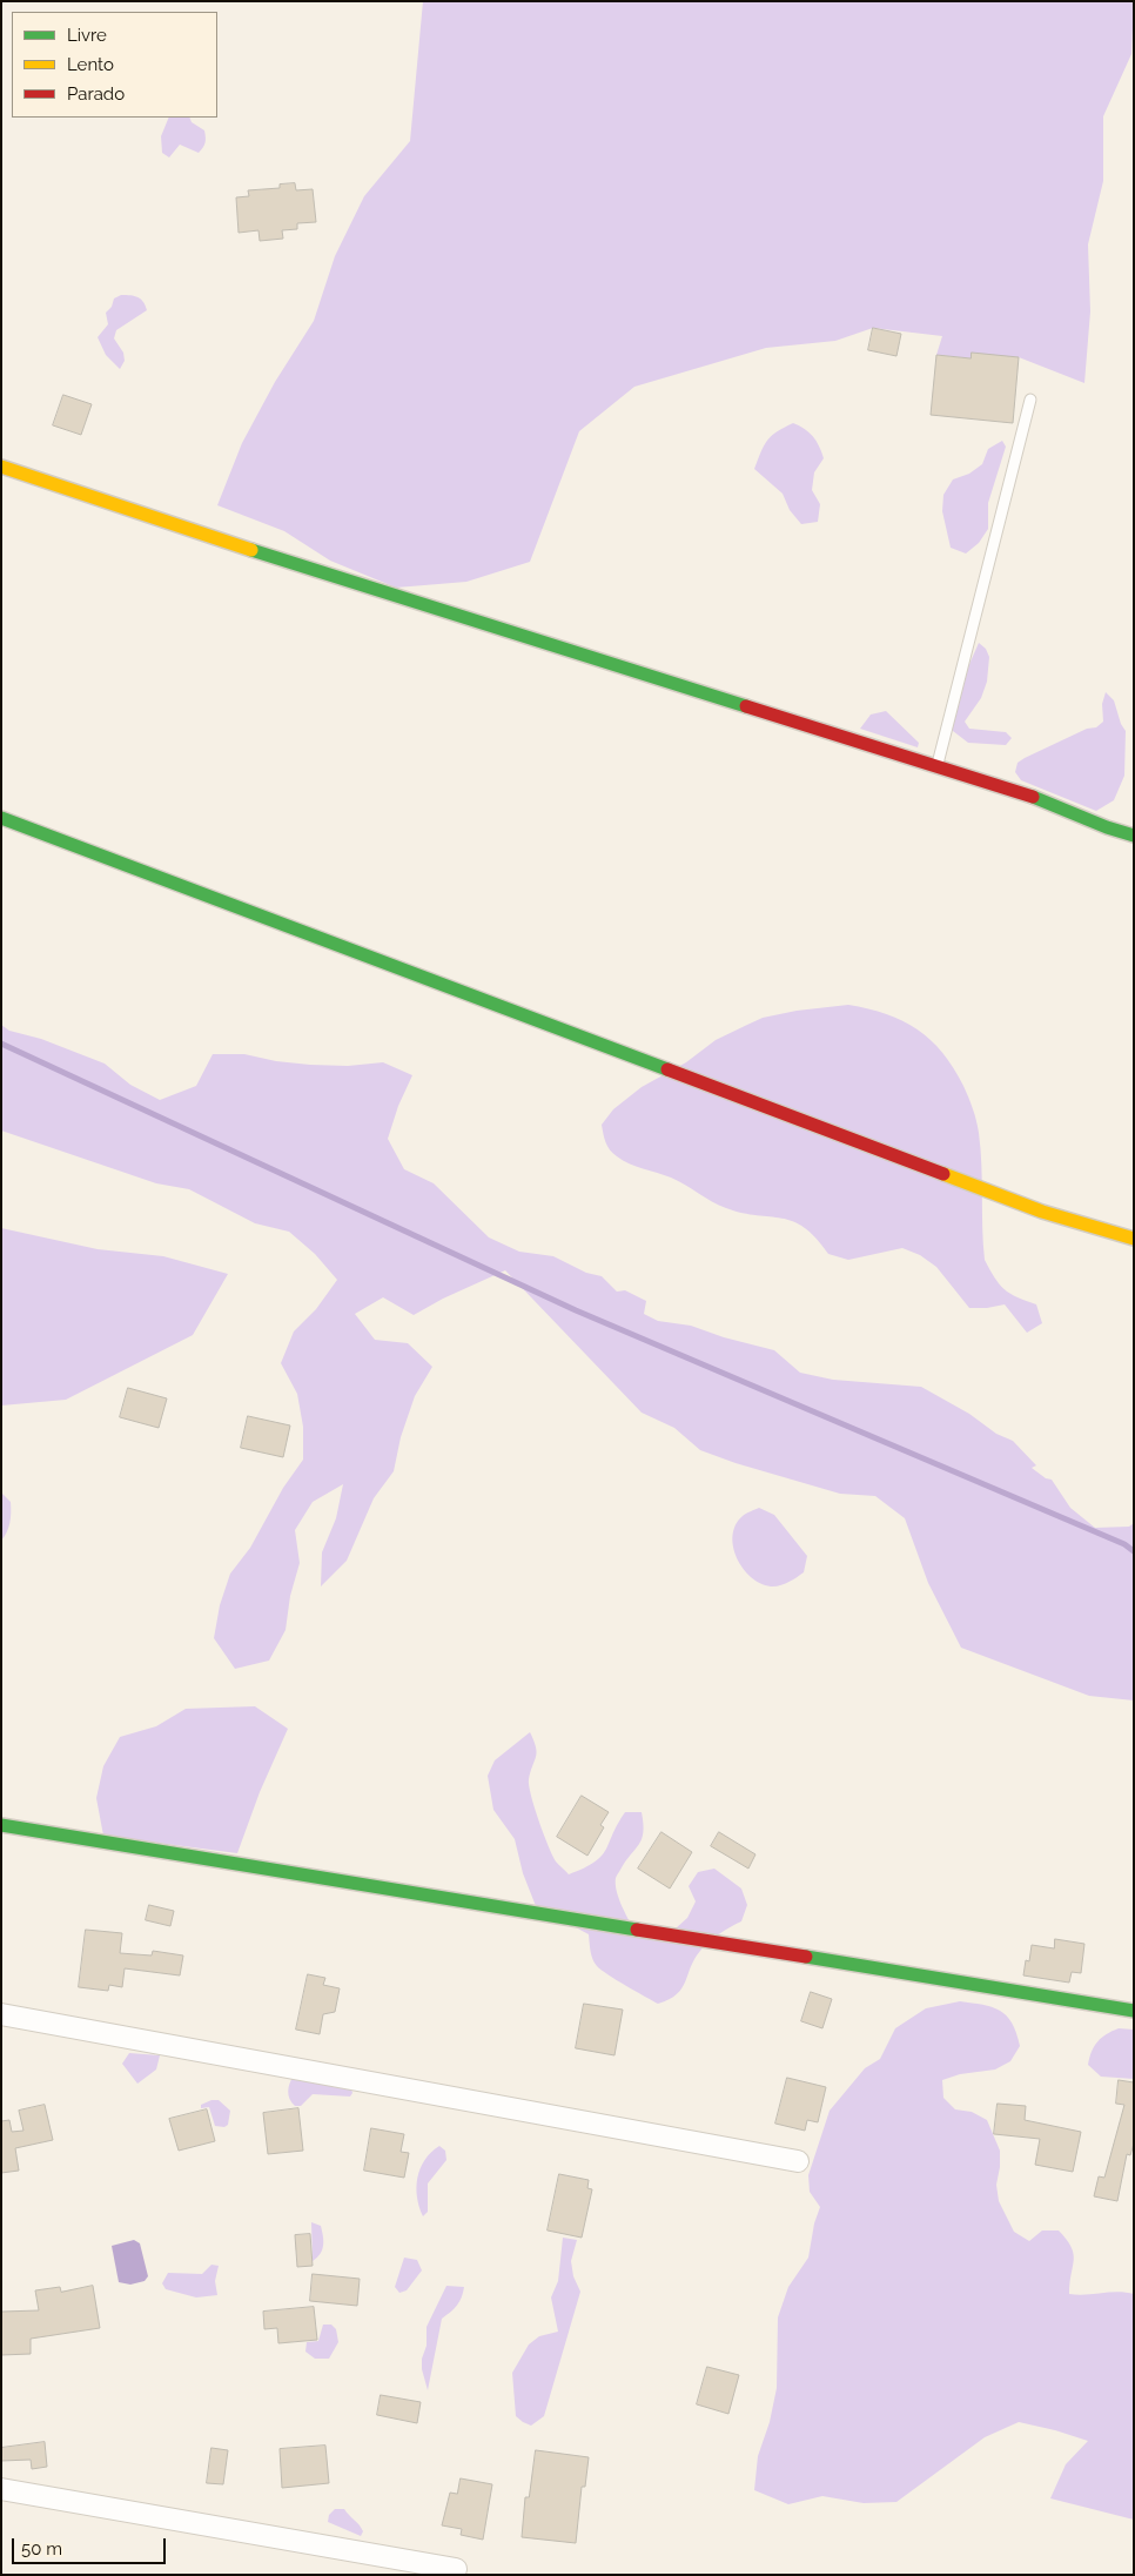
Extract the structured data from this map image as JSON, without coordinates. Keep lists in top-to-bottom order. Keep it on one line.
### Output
{"legend":["Livre","Lento","Parado"],"scale_bar":"50 m"}
